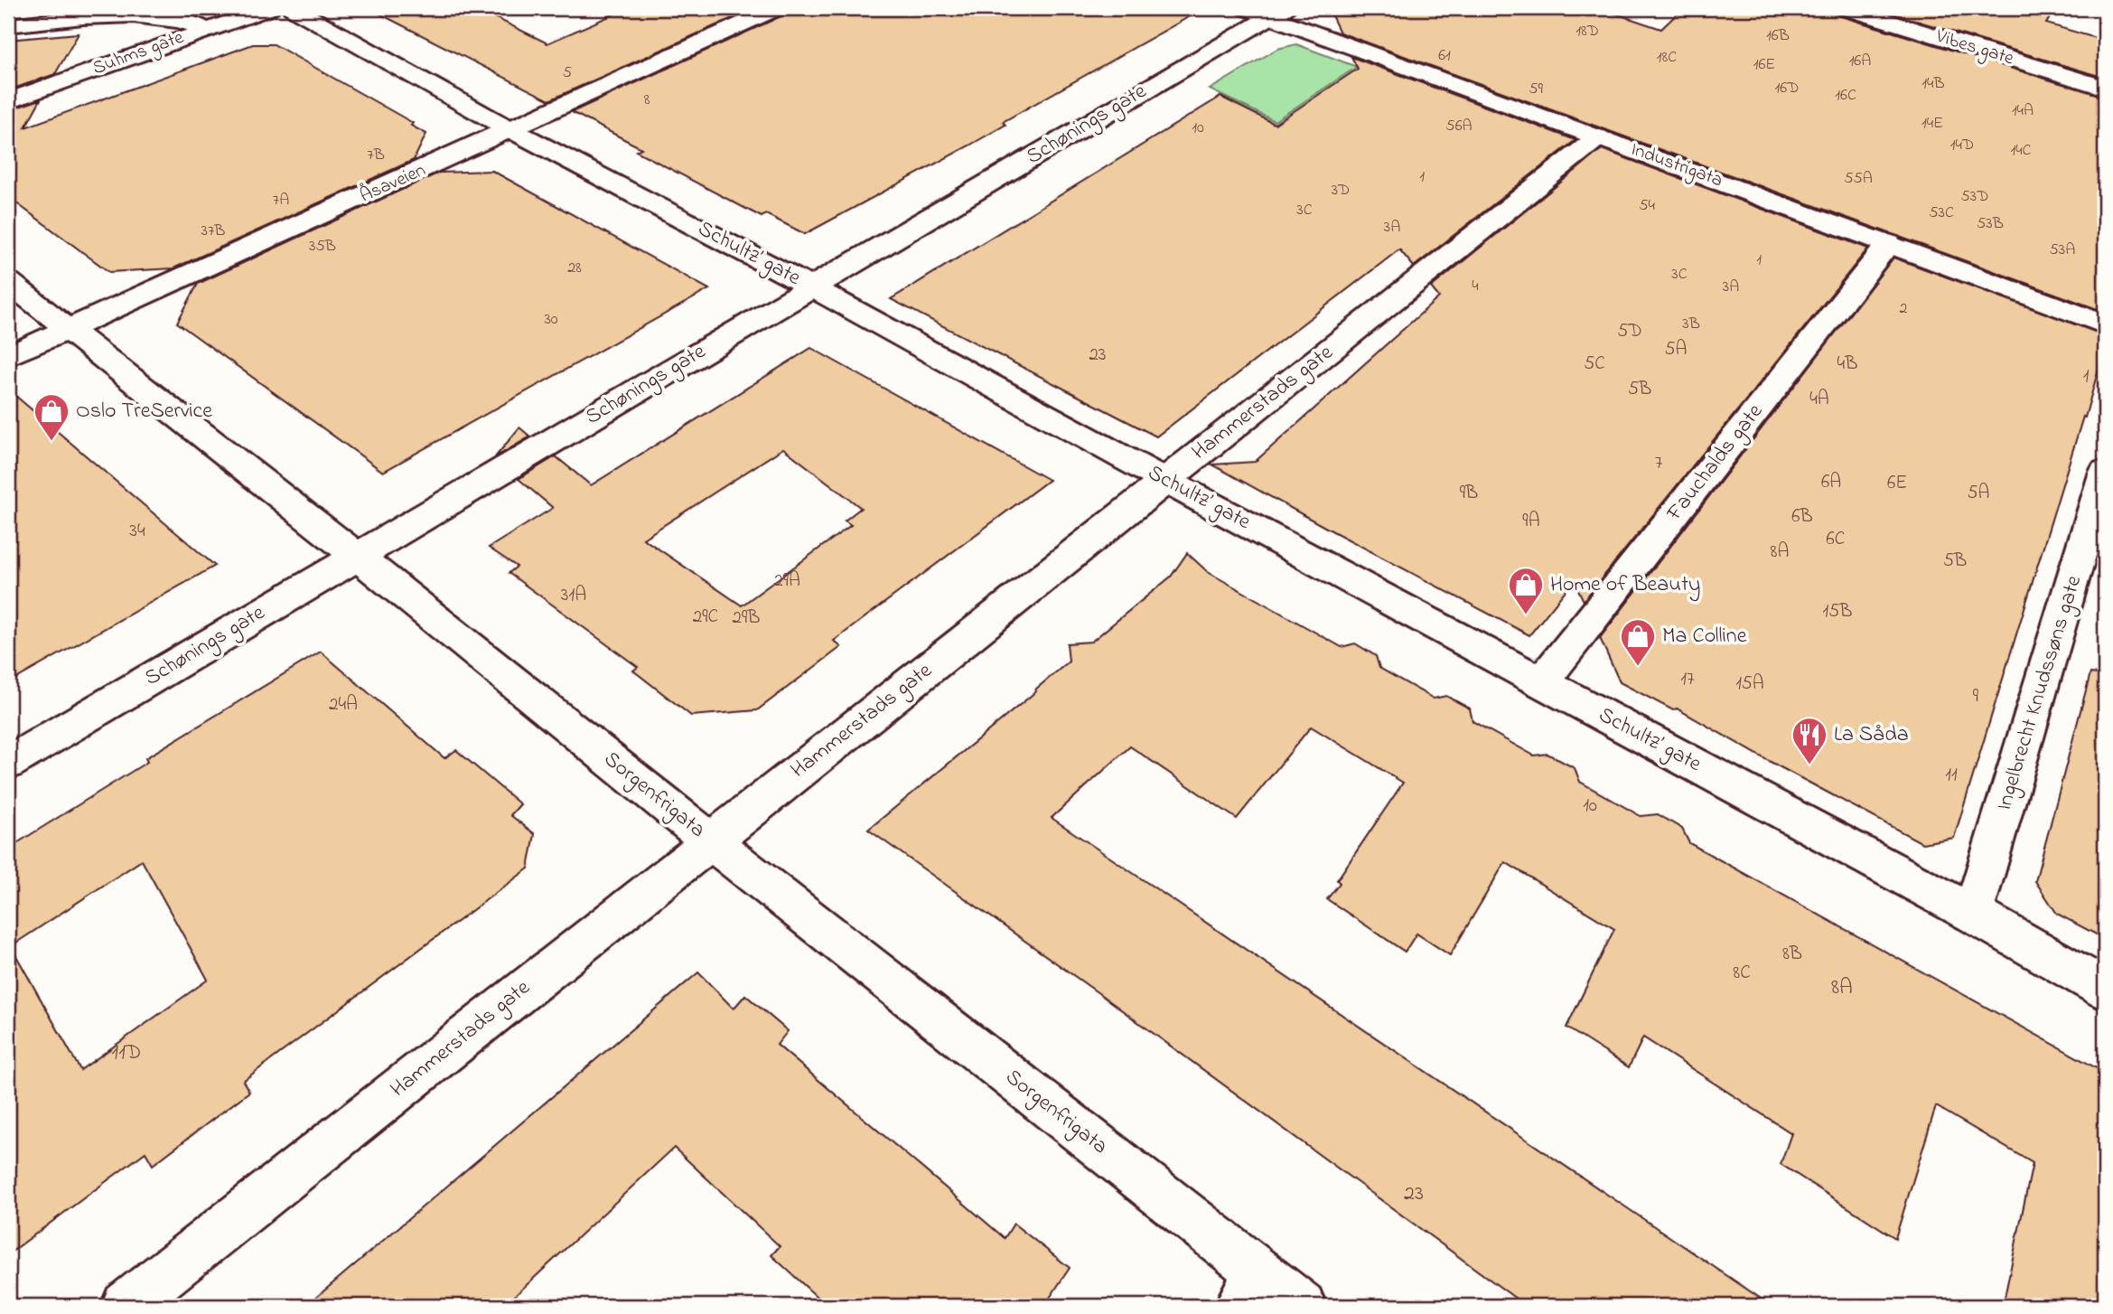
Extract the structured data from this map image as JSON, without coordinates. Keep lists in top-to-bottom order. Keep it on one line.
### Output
{"streets":{"street":["Vibes gate","Suhms gate","Schønings gate","Industrigata","Åsaveien","Schultz’ gate","Hammerstads gate","Fauchalds gate","Ingelbrecht Knudssøns gate","Sorgenfrigata"]},"crossings":[["Schønings gate","Industrigata"],["Schønings gate","Schultz’ gate"],["Schønings gate","Sorgenfrigata"],["Industrigata","Hammerstads gate"],["Industrigata","Fauchalds gate"],["Åsaveien","Schultz’ gate"],["Åsaveien","Sorgenfrigata"],["Schultz’ gate","Hammerstads gate"],["Schultz’ gate","Fauchalds gate"],["Schultz’ gate","Ingelbrecht Knudssøns gate"],["Hammerstads gate","Sorgenfrigata"]],"places":{"shop":["Oslo TreService","Home of Beauty","Ma Colline"],"restaurant":["La Såda"]},"house_numbers":["18D","16B","61","18C","16A","16E","5","14B","16D","59","16C","8","14A","14E","56A","10","14D","14C","7B","1","55A","3D","53D","7A","54","3C","53C","53B","3A","37B","35B","53A","1","28","3C","4","3A","2","30","3B","5D","5A","23","5C","4B","1","5B","4A","7","6A","6E","9B","5A","6B","9A","34","6C","8A","5B","29A","31A","15B","29C","29B","17","15A","9","24A","11","10","8B","8C","8A","11D","23"]}
